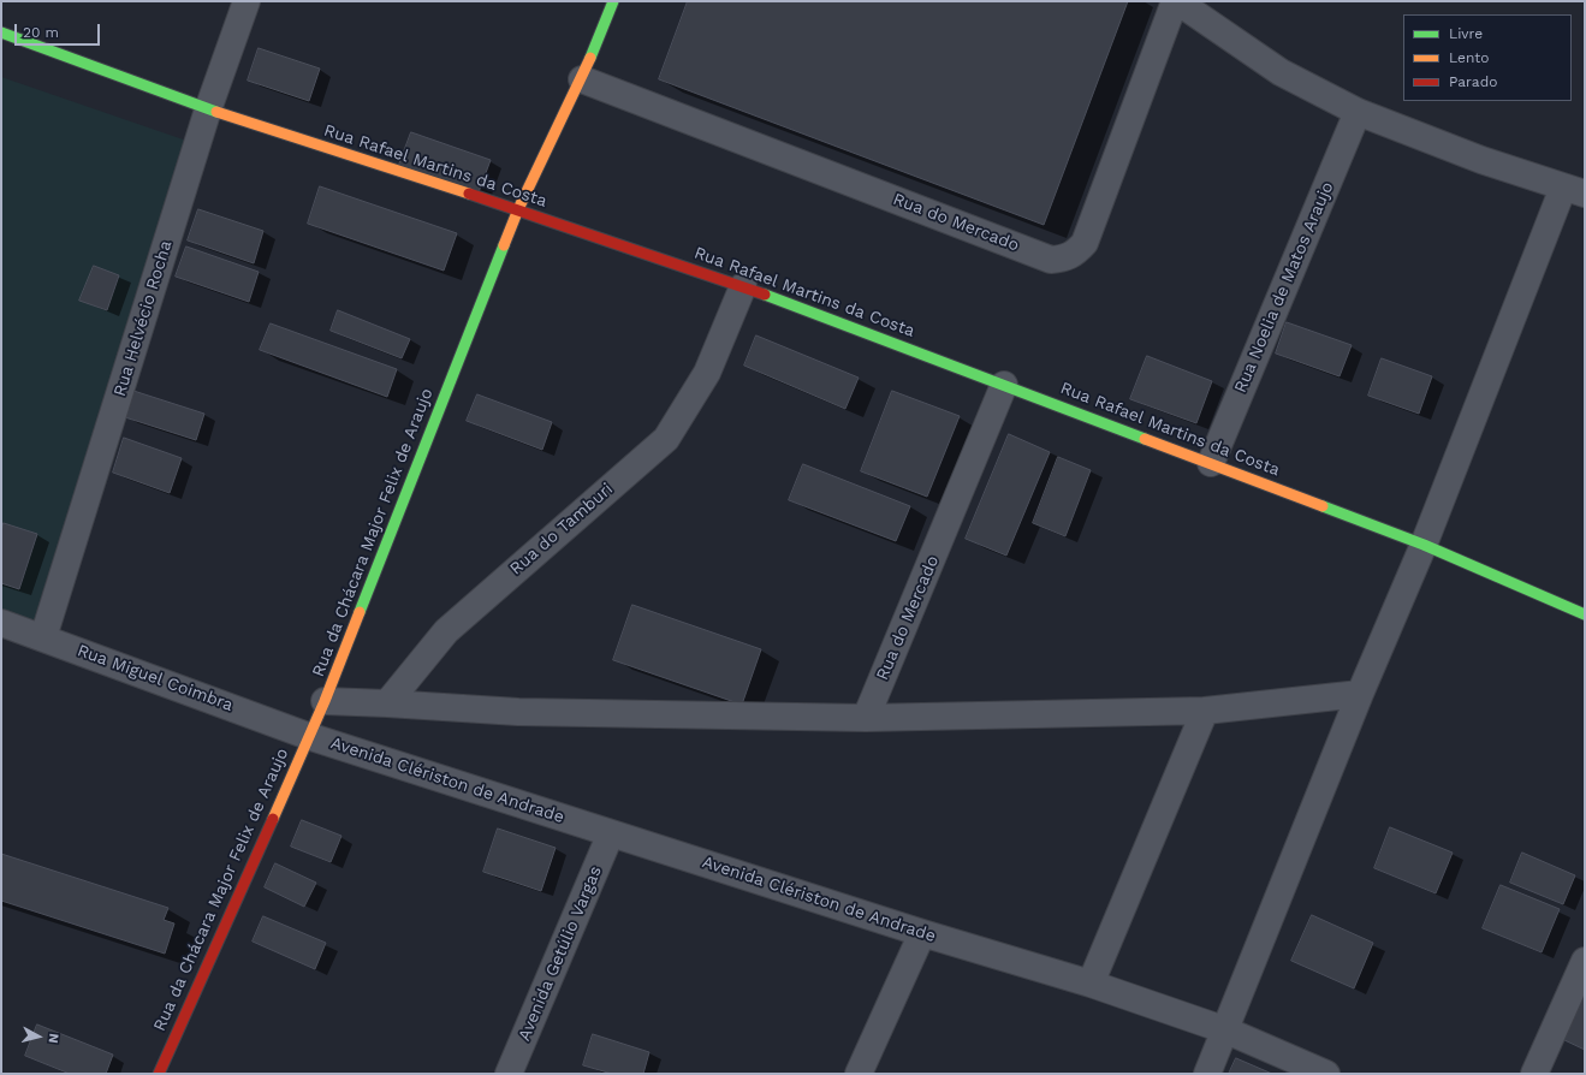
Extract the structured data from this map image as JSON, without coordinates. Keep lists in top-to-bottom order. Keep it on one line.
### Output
{"streets":{"street":["Rua Rafael Martins da Costa","Rua do Mercado","Rua Noelia de Matos Araujo","Rua Helvécio Rocha","Rua do Tamburi","Rua da Chácara Major Felix de Araujo","Rua Miguel Coimbra","Avenida Clériston de Andrade","Avenida Getúlio Vargas"]},"crossings":[["Rua Rafael Martins da Costa","Rua do Mercado"],["Rua Rafael Martins da Costa","Rua Noelia de Matos Araujo"],["Rua Rafael Martins da Costa","Rua Helvécio Rocha"],["Rua Rafael Martins da Costa","Rua do Tamburi"],["Rua Rafael Martins da Costa","Rua da Chácara Major Felix de Araujo"],["Rua do Mercado","Rua da Chácara Major Felix de Araujo"],["Rua Helvécio Rocha","Rua Miguel Coimbra"],["Rua da Chácara Major Felix de Araujo","Rua Miguel Coimbra"],["Rua da Chácara Major Felix de Araujo","Avenida Clériston de Andrade"],["Rua Miguel Coimbra","Avenida Clériston de Andrade"],["Avenida Clériston de Andrade","Avenida Getúlio Vargas"]],"legend":["Livre","Lento","Parado"],"scale_bar":"20 m","north":"right"}
